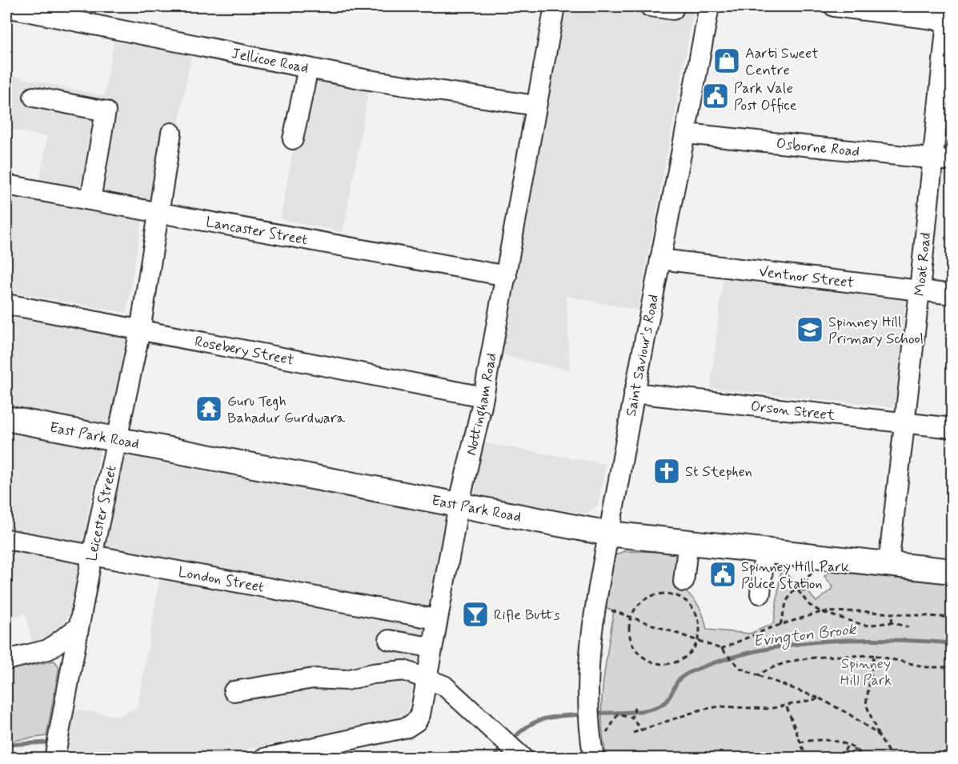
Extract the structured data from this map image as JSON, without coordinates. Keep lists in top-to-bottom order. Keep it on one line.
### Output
{"streets":{"main road":["East Park Road"],"street":["Jellicoe Road","Osborne Road","Lancaster Street","Moat Road","Ventnor Street","Rosebery Street","Saint Saviour's Road","Nottingham Road","Orson Street","Leicester Street","London Street"]},"crossings":[["Jellicoe Road","Nottingham Road"],["Osborne Road","Moat Road"],["Osborne Road","Saint Saviour's Road"],["Lancaster Street","Nottingham Road"],["Lancaster Street","Leicester Street"],["Moat Road","Ventnor Street"],["Moat Road","Orson Street"],["Moat Road","East Park Road"],["Ventnor Street","Saint Saviour's Road"],["Rosebery Street","Nottingham Road"],["Rosebery Street","Leicester Street"],["Saint Saviour's Road","Orson Street"],["Saint Saviour's Road","East Park Road"],["Nottingham Road","East Park Road"],["Nottingham Road","London Street"],["East Park Road","Leicester Street"],["Leicester Street","London Street"]],"water":["Evington Brook"],"parks":["Spinney Hill Park"],"places":{"shop":["Aarti Sweet Centre"],"public building":["Park Vale Post Office","Spinney Hill Park Police Station"],"school or university":["Spinney Hill Primary School"],"temple":["Guru Tegh Bahadur Gurdwara"],"church":["St Stephen"],"bar":["Rifle Butts"]}}
